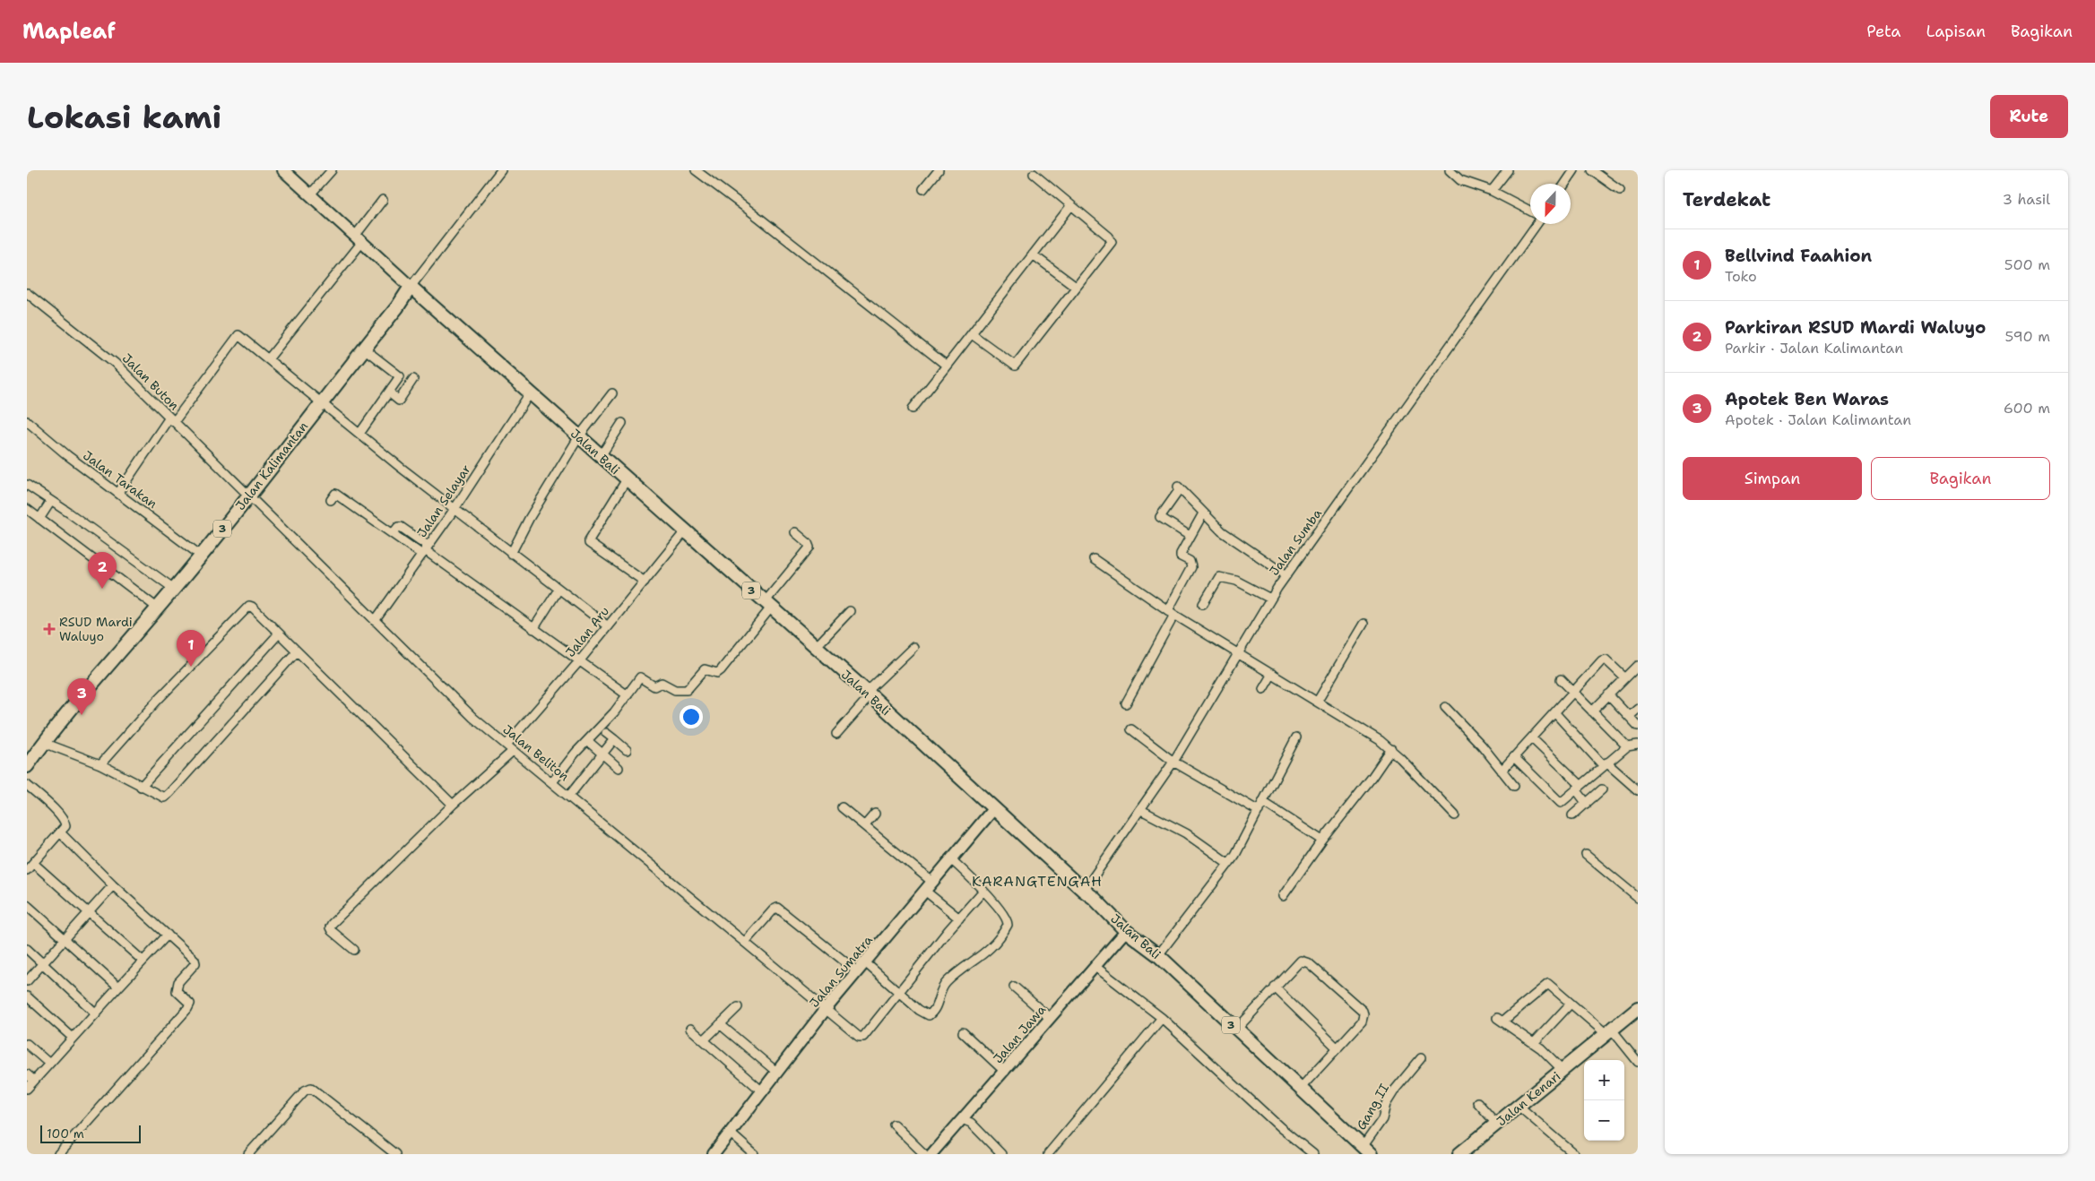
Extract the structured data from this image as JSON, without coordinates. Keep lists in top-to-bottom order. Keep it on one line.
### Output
{"streets":{"highway":["Jalan Bali","Jalan Kalimantan","3","Jalan Kenari"],"main road":["Jalan Sumatra"],"street":["Jalan Buton","Jalan Tarakan","Jalan Selayar","Jalan Sumba","Jalan Aru","Jalan Beliton","Jalan Jawa","Gang II"]},"crossings":[["Jalan Buton","Jalan Kalimantan"],["Jalan Buton","Jalan Beliton"],["Jalan Bali","Jalan Kalimantan"],["Jalan Bali","Jalan Selayar"],["Jalan Bali","Jalan Sumba"],["Jalan Bali","Jalan Aru"],["Jalan Bali","Jalan Sumatra"],["Jalan Bali","Jalan Jawa"],["Jalan Bali","Gang II"],["Jalan Kalimantan","Jalan Tarakan"],["Jalan Kalimantan","Jalan Beliton"],["Jalan Selayar","Jalan Beliton"],["Jalan Aru","Jalan Beliton"],["Jalan Beliton","Jalan Sumatra"]],"districts":["KARANGTENGAH"],"places":{"health":["RSUD Mardi Waluyo"]},"scale_bar":"100 m","north":"bottom","page":{"header":"Mapleaf","nav":["Peta","Lapisan","Bagikan"],"buttons":["Rute",["Simpan","Bagikan"]],"title":"Lokasi kami","heading":["Terdekat","3 hasil"],"list":[{"mark":"1","name":"Bellvind Faahion","note":"Toko","value":"500 m"},{"mark":"2","name":"Parkiran RSUD Mardi Waluyo","note":"Parkir · Jalan Kalimantan","value":"590 m"},{"mark":"3","name":"Apotek Ben Waras","note":"Apotek · Jalan Kalimantan","value":"600 m"}],"pins":["2","1","3"],"map_buttons":["+","−"],"scale":"100 m"}}
